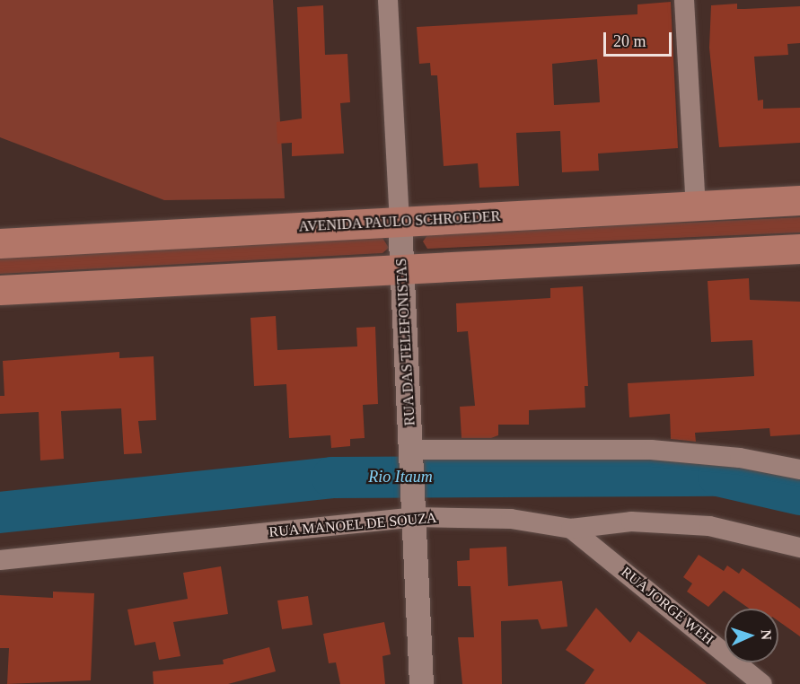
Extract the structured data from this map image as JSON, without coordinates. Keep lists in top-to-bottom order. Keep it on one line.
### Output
{"streets":{"main road":["AVENIDA PAULO SCHROEDER"],"street":["RUA DAS TELEFONISTAS","RUA MANOEL DE SOUZA","RUA JORGE WEH"]},"crossings":[["AVENIDA PAULO SCHROEDER","RUA DAS TELEFONISTAS"],["RUA DAS TELEFONISTAS","RUA MANOEL DE SOUZA"],["RUA MANOEL DE SOUZA","RUA JORGE WEH"]],"water":["Rio Itaum"],"scale_bar":"20 m","north":"right"}
